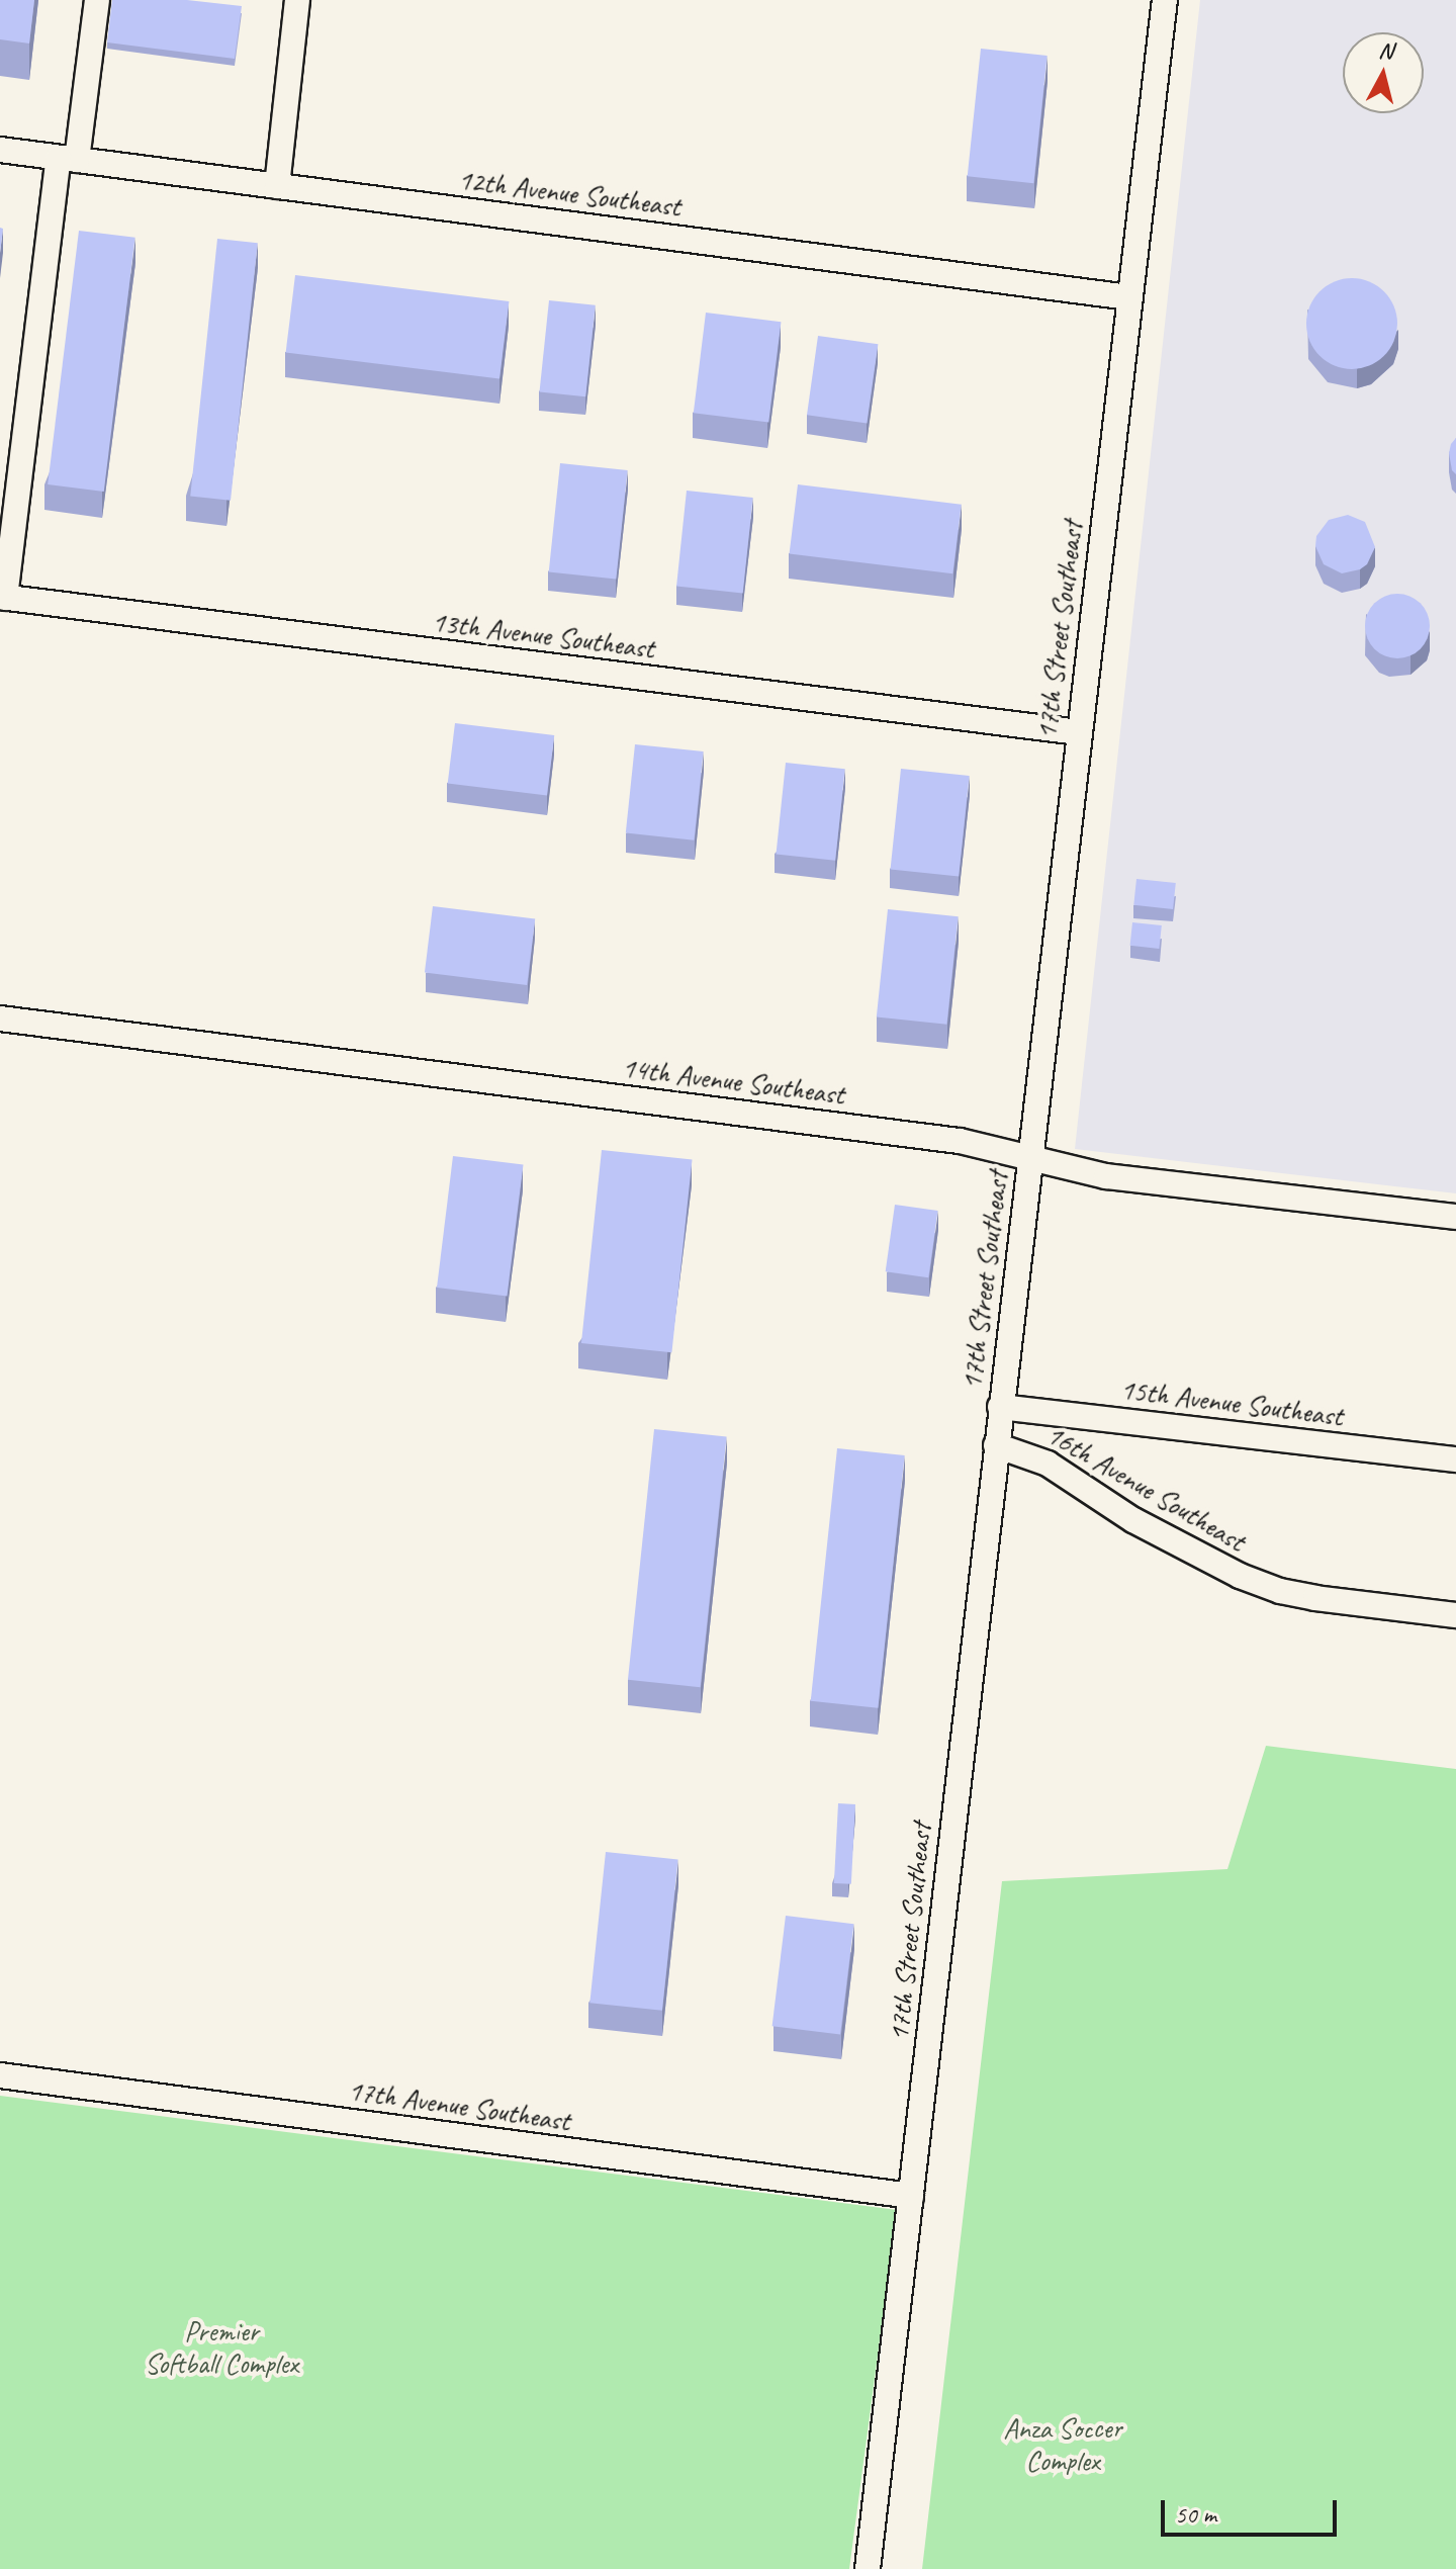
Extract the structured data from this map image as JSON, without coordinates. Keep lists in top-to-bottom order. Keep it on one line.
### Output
{"streets":{"street":["12th Avenue Southeast","17th Street Southeast","13th Avenue Southeast","14th Avenue Southeast","15th Avenue Southeast","16th Avenue Southeast","17th Avenue Southeast"]},"crossings":[["12th Avenue Southeast","17th Street Southeast"],["17th Street Southeast","13th Avenue Southeast"],["17th Street Southeast","14th Avenue Southeast"],["17th Street Southeast","15th Avenue Southeast"],["17th Street Southeast","16th Avenue Southeast"],["17th Street Southeast","17th Avenue Southeast"]],"parks":["Premier Softball Complex","Anza Soccer Complex"],"scale_bar":"50 m","north":"top"}
